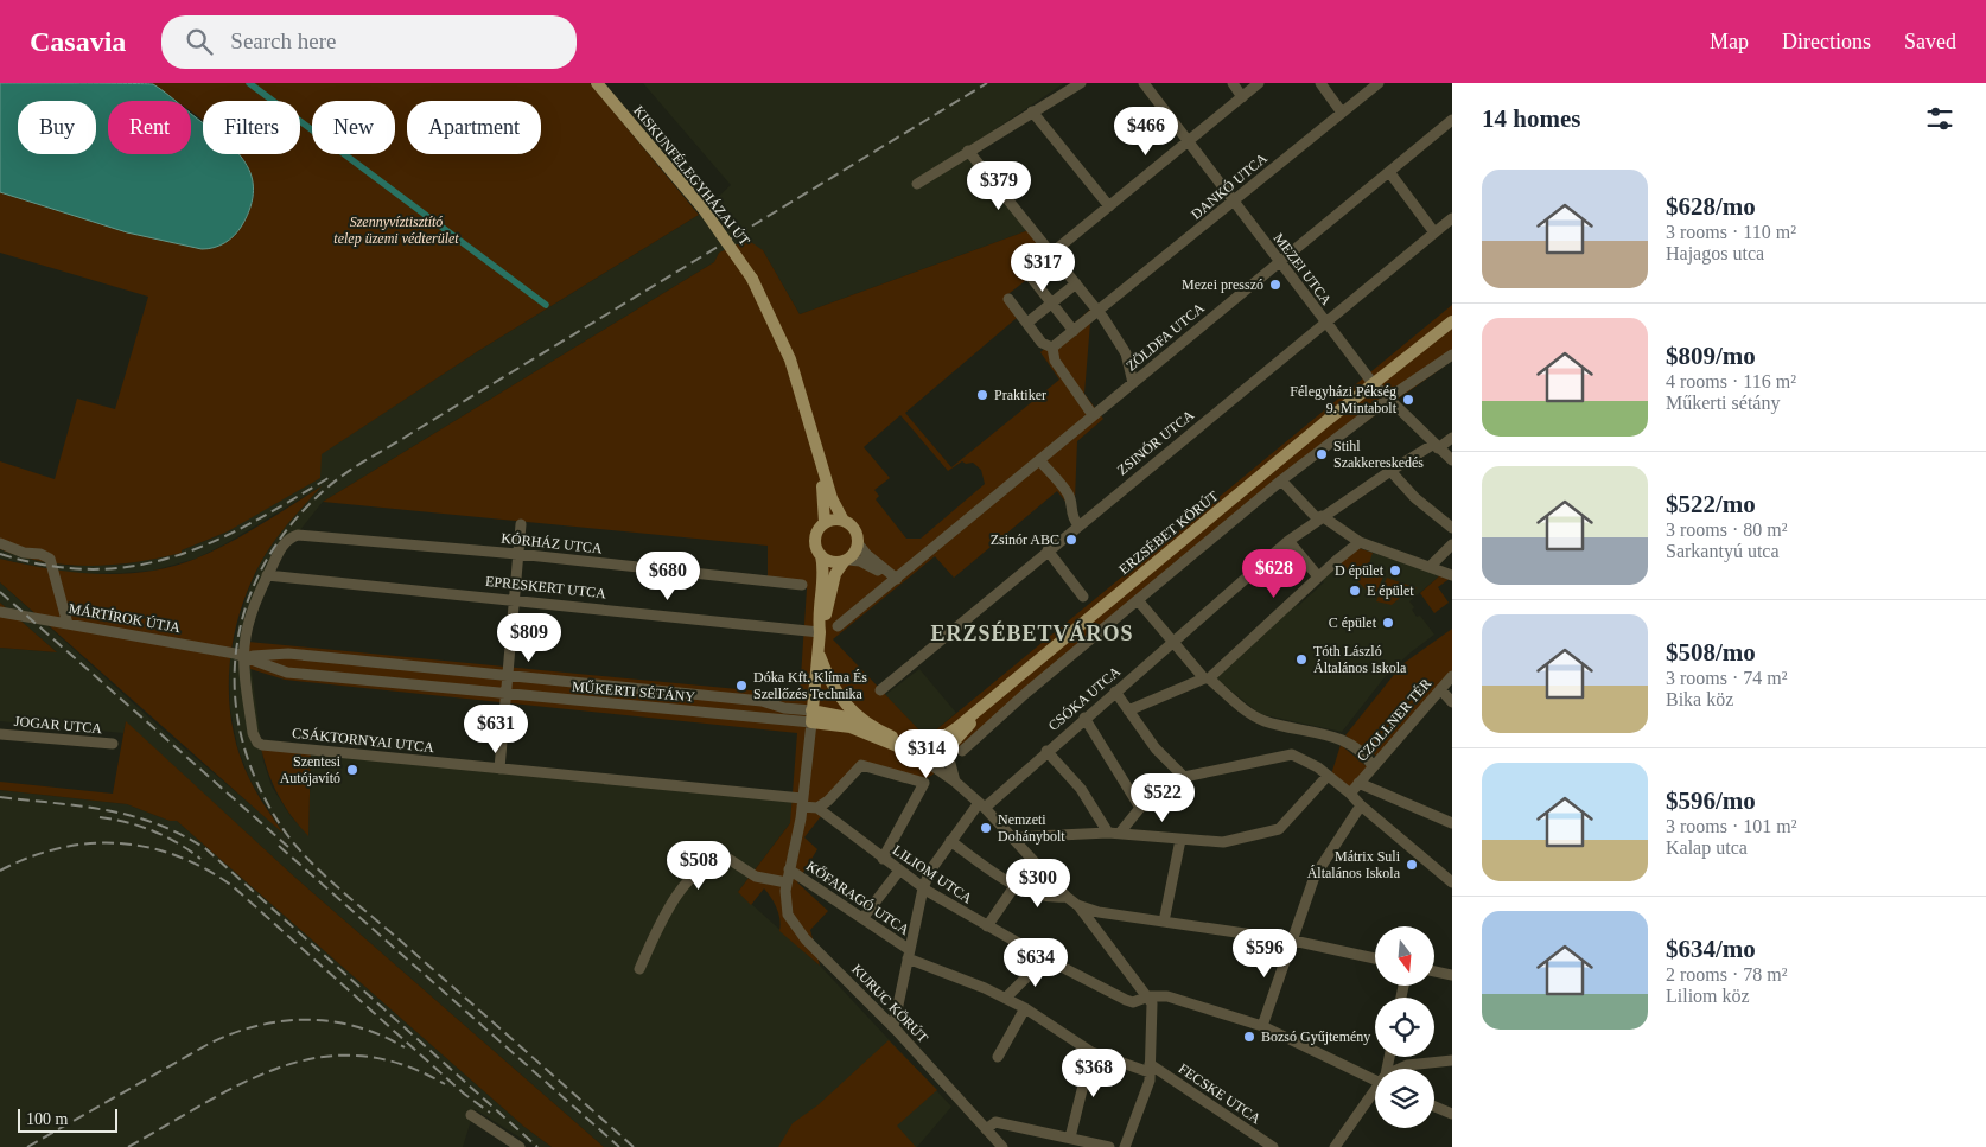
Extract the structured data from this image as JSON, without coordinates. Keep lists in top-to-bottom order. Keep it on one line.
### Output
{"streets":{"main road":["KISKUNFÉLEGYHÁZAI ÚT","ERZSÉBET KÖRÚT"],"street":["DANKÓ UTCA","MEZEI UTCA","ZÖLDFA UTCA","ZSINÓR UTCA","KÓRHÁZ UTCA","EPRESKERT UTCA","MÁRTÍROK ÚTJA","MŰKERTI SÉTÁNY","CSÓKA UTCA","CZOLLNER TÉR","JOGAR UTCA","CSÁKTORNYAI UTCA","LILIOM UTCA","KŐFARAGÓ UTCA","KURUC KÖRÚT","FECSKE UTCA"]},"crossings":[["DANKÓ UTCA","MEZEI UTCA"],["MEZEI UTCA","ZÖLDFA UTCA"],["MEZEI UTCA","ZSINÓR UTCA"],["MEZEI UTCA","ERZSÉBET KÖRÚT"],["MEZEI UTCA","CSÓKA UTCA"],["KÓRHÁZ UTCA","EPRESKERT UTCA"],["MÁRTÍROK ÚTJA","MŰKERTI SÉTÁNY"],["MÁRTÍROK ÚTJA","CSÁKTORNYAI UTCA"],["MŰKERTI SÉTÁNY","CSÁKTORNYAI UTCA"],["MŰKERTI SÉTÁNY","KURUC KÖRÚT"],["CSÓKA UTCA","LILIOM UTCA"],["CSÓKA UTCA","KŐFARAGÓ UTCA"],["CSÓKA UTCA","KURUC KÖRÚT"],["CSÁKTORNYAI UTCA","KURUC KÖRÚT"],["KŐFARAGÓ UTCA","KURUC KÖRÚT"],["KŐFARAGÓ UTCA","FECSKE UTCA"]],"districts":["ERZSÉBETVÁROS"],"parks":["Szennyvíztisztító telep üzemi védterület"],"places":["Mezei presszó","Praktiker","Félegyházi Pékség 9. Mintabolt","Stihl Szakkereskedés","Zsinór ABC","D épület","E épület","C épület","Tóth László Általános Iskola","Dóka Kft. Klíma És Szellőzés Technika","Szentesi Autójavító","Nemzeti Dohánybolt","Mátrix Suli Általános Iskola","Bozsó Gyűjtemény"],"scale_bar":"100 m","north":"bottom","page":{"header":"Casavia","search":"Search here","nav":["Map","Directions","Saved"],"heading":"14 homes","chip":["Buy","Rent","Filters","New","Apartment"],"price":["$466","$379","$317","$628","$680","$809","$631","$314","$522","$508","$300","$596","$634","$368"],"list":[{"name":"$628/mo","note":"3 rooms · 110 m² · Hajagos utca"},{"name":"$809/mo","note":"4 rooms · 116 m² · Műkerti sétány"},{"name":"$522/mo","note":"3 rooms · 80 m² · Sarkantyú utca"},{"name":"$508/mo","note":"3 rooms · 74 m² · Bika köz"},{"name":"$596/mo","note":"3 rooms · 101 m² · Kalap utca"},{"name":"$634/mo","note":"2 rooms · 78 m² · Liliom köz"}],"scale":"100 m"}}
